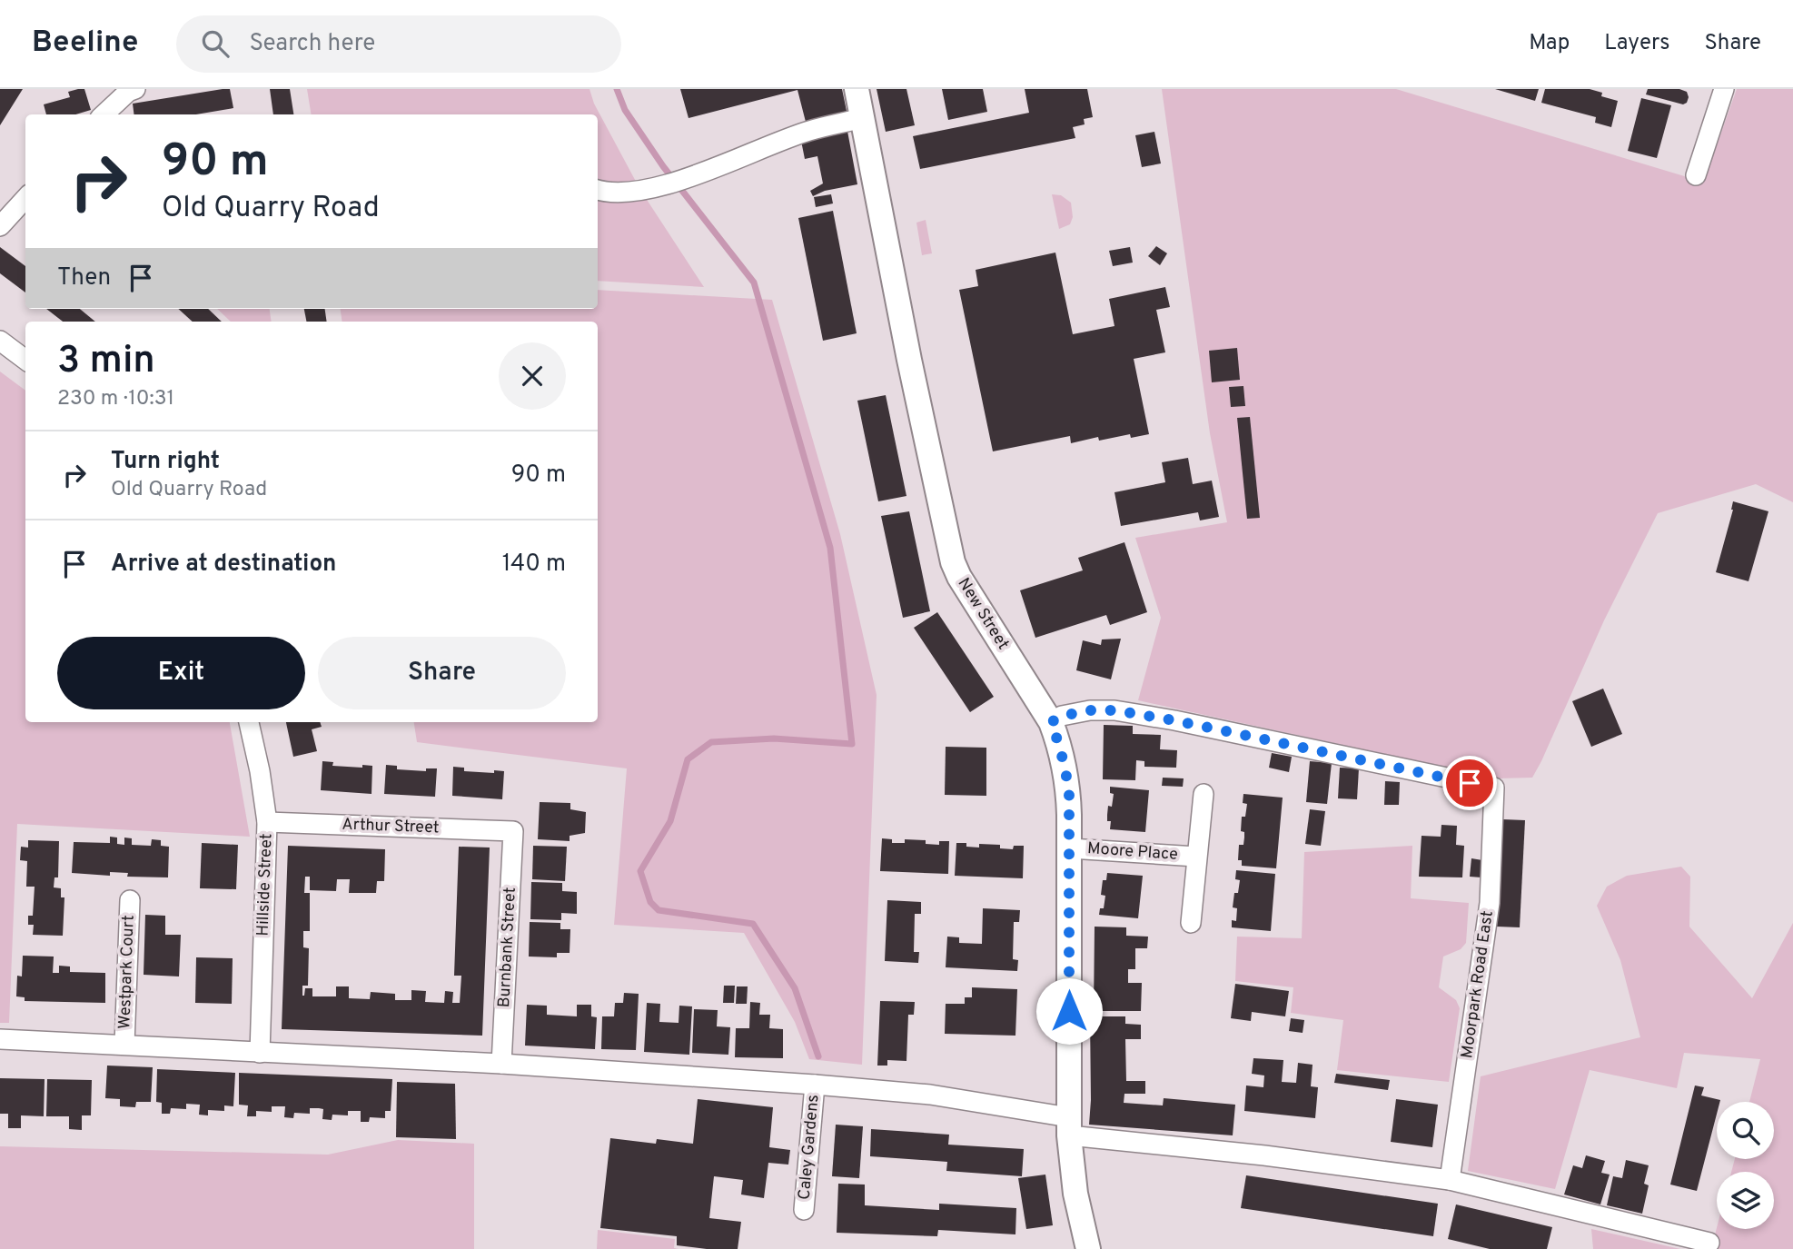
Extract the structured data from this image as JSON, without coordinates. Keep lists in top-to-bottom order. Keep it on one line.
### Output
{"streets":{"street":["New Street","Arthur Street","Moore Place","Hillside Street","Burnbank Street","Westpark Court","Moorpark Road East","Caley Gardens"]},"crossings":[["New Street","Moore Place"],["New Street","Moorpark Road East"],["Arthur Street","Hillside Street"],["Arthur Street","Burnbank Street"]],"page":{"header":"Beeline","search":"Search here","nav":["Map","Layers","Share"],"turn":["90 m","Old Quarry Road"],"then":"Then","heading":["3 min","230 m · 10:31"],"list":[{"name":"Turn right","note":"Old Quarry Road","value":"90 m"},{"name":"Arrive at destination","value":"140 m"}],"buttons":["Exit","Share"]}}
